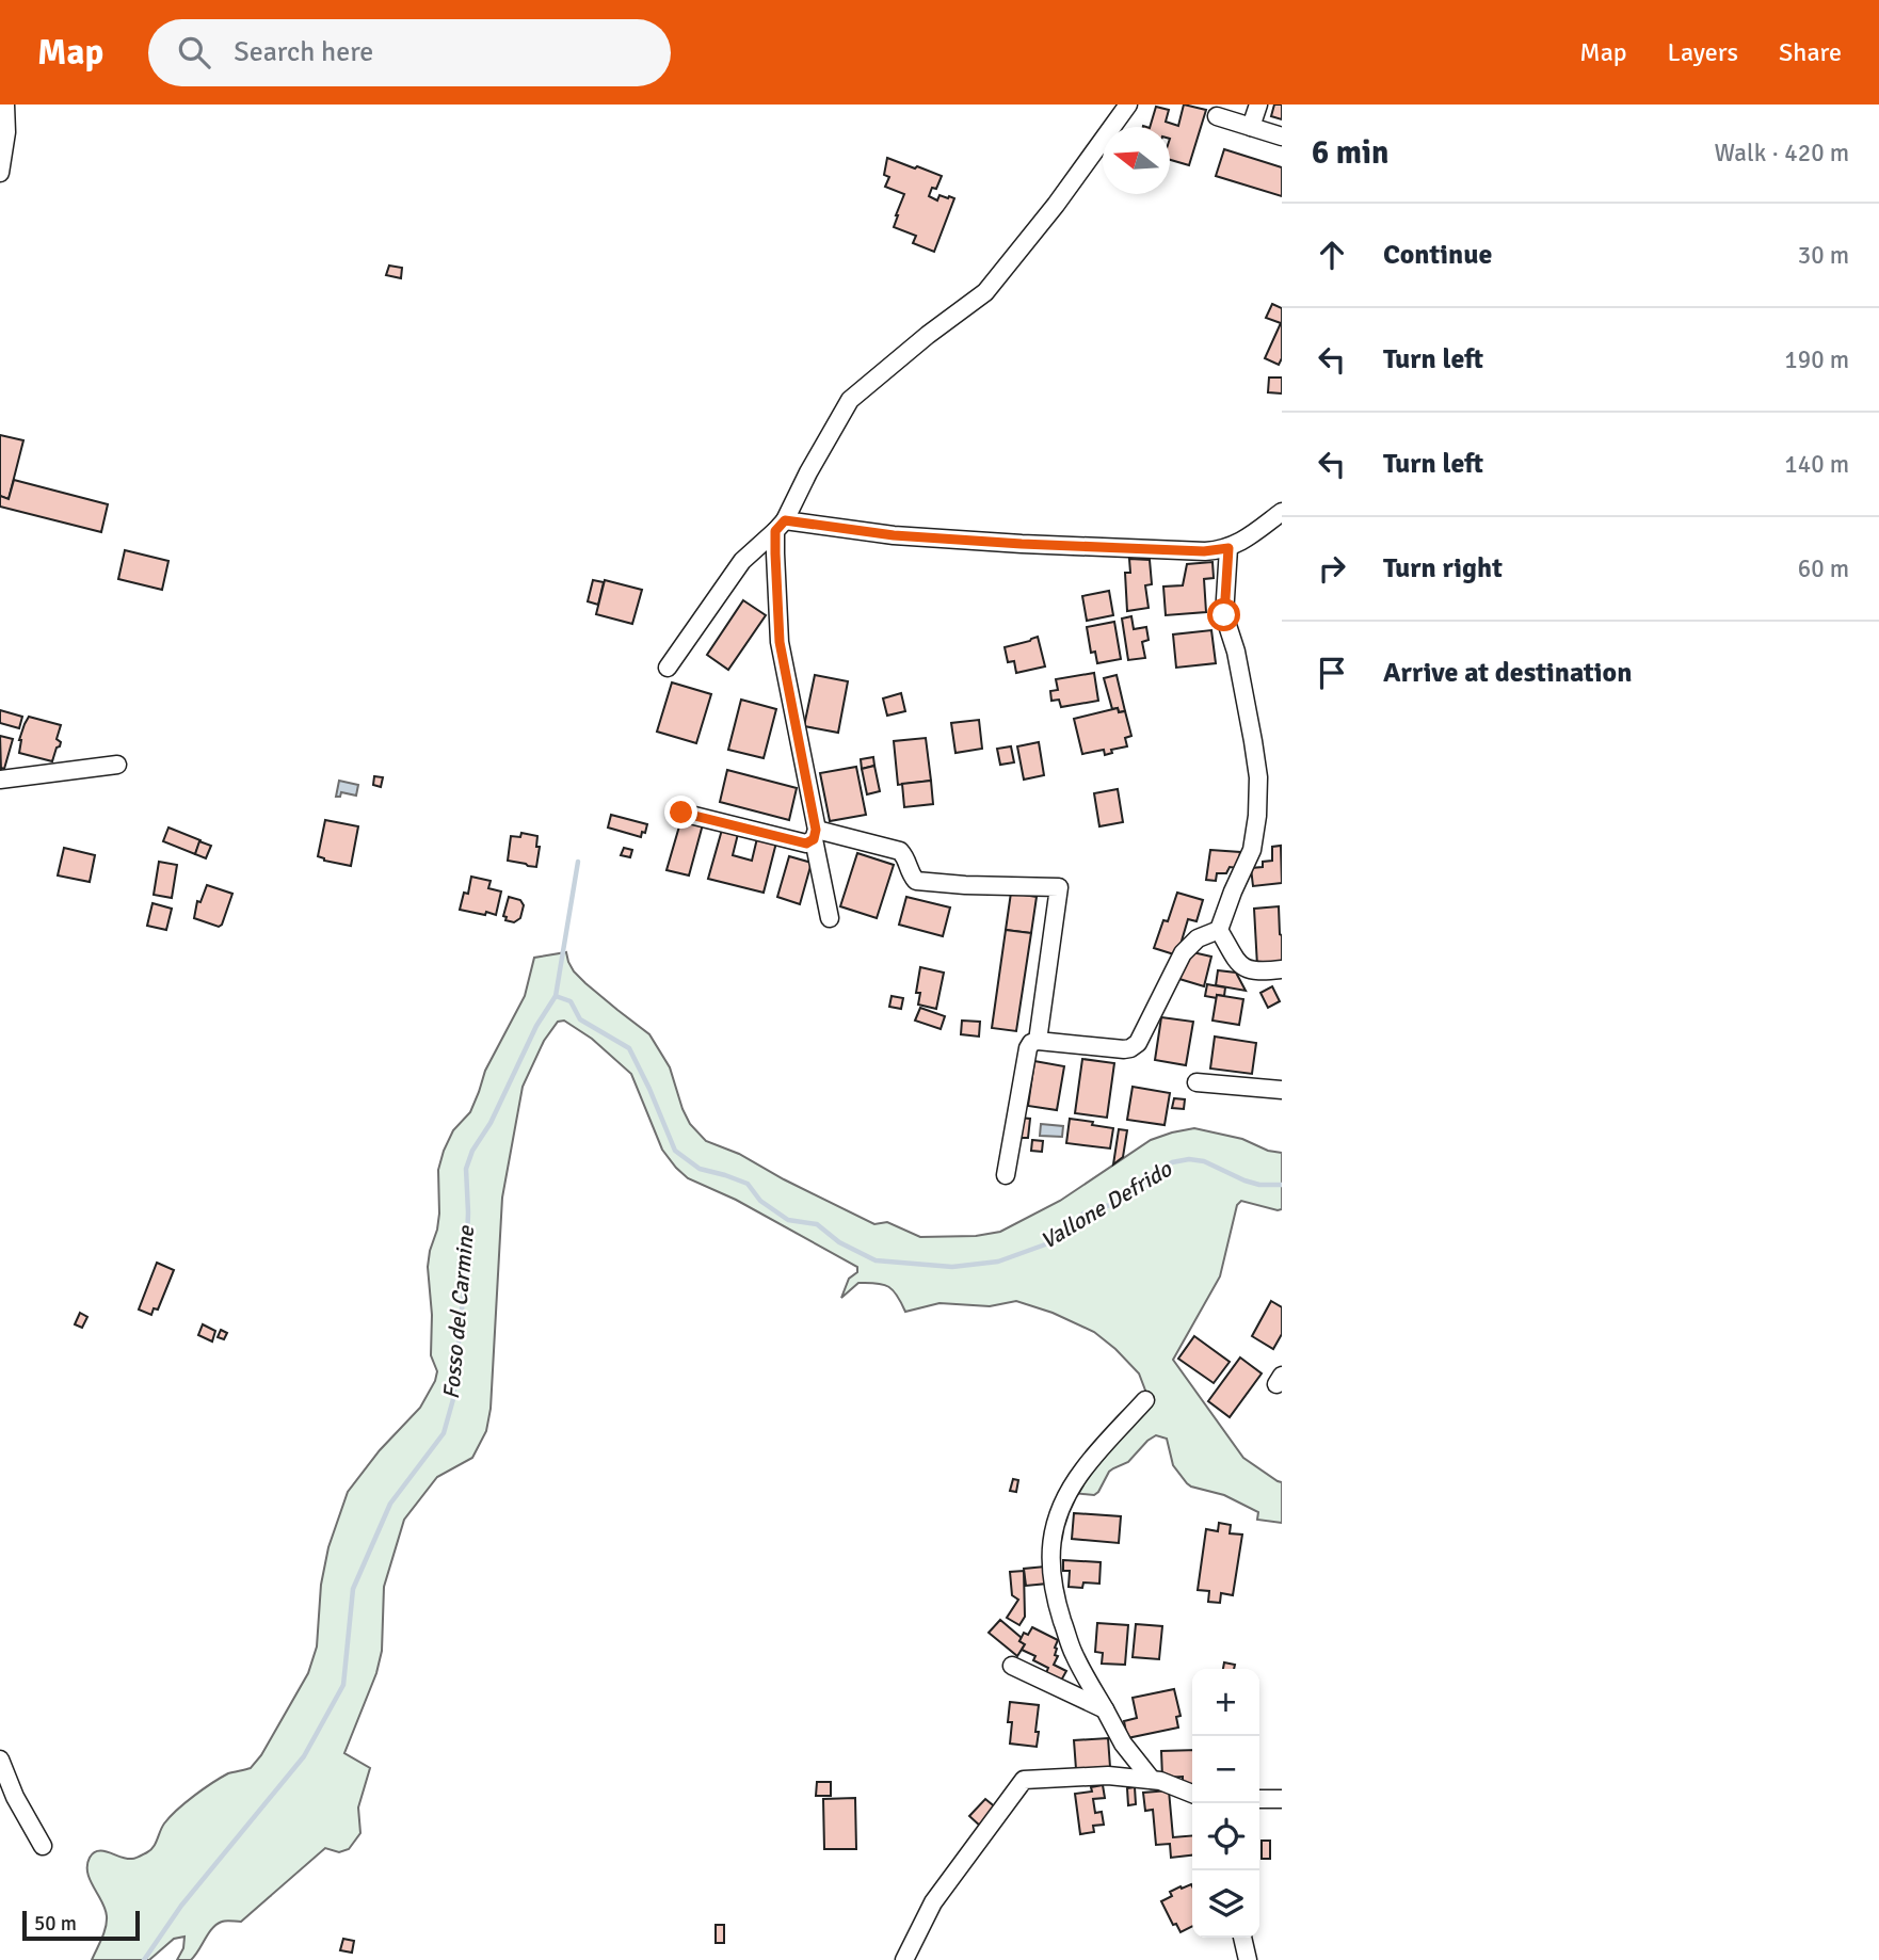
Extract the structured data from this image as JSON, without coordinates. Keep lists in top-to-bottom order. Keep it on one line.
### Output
{"water":["Vallone Defrido","Fosso del Carmine"],"scale_bar":"50 m","north":"left","page":{"header":"Map","search":"Search here","nav":["Map","Layers","Share"],"heading":["6 min","Walk · 420 m"],"list":[["Continue","30 m"],["Turn left","190 m"],["Turn left","140 m"],["Turn right","60 m"],"Arrive at destination"],"map_buttons":["+","−"],"scale":"50 m"}}
